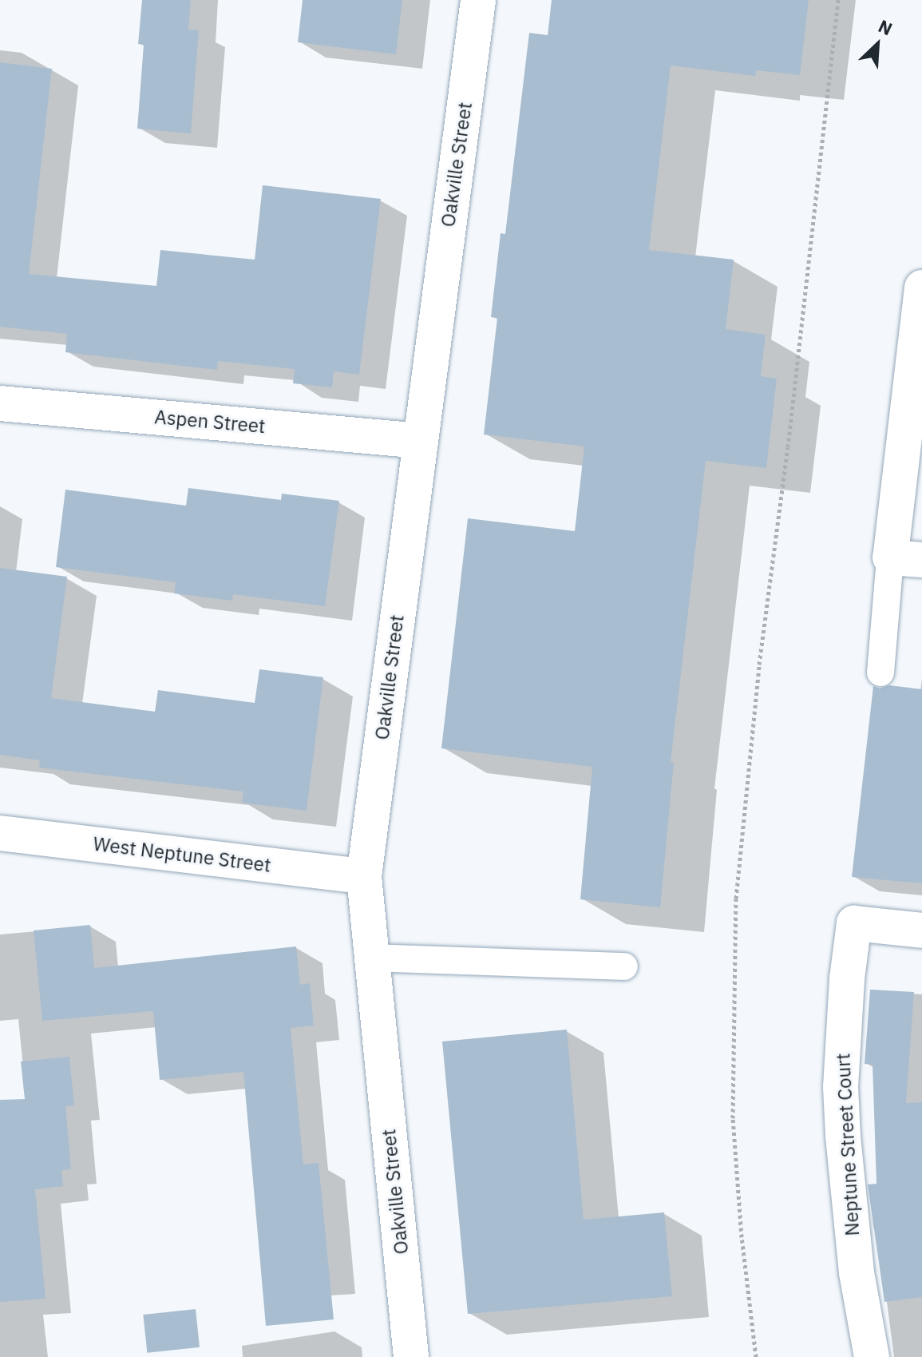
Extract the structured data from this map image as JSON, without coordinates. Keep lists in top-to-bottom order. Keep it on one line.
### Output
{"streets":{"street":["Oakville Street","Aspen Street","West Neptune Street","Neptune Street Court"]},"crossings":[["Oakville Street","Aspen Street"],["Oakville Street","West Neptune Street"]],"north":"top right"}
